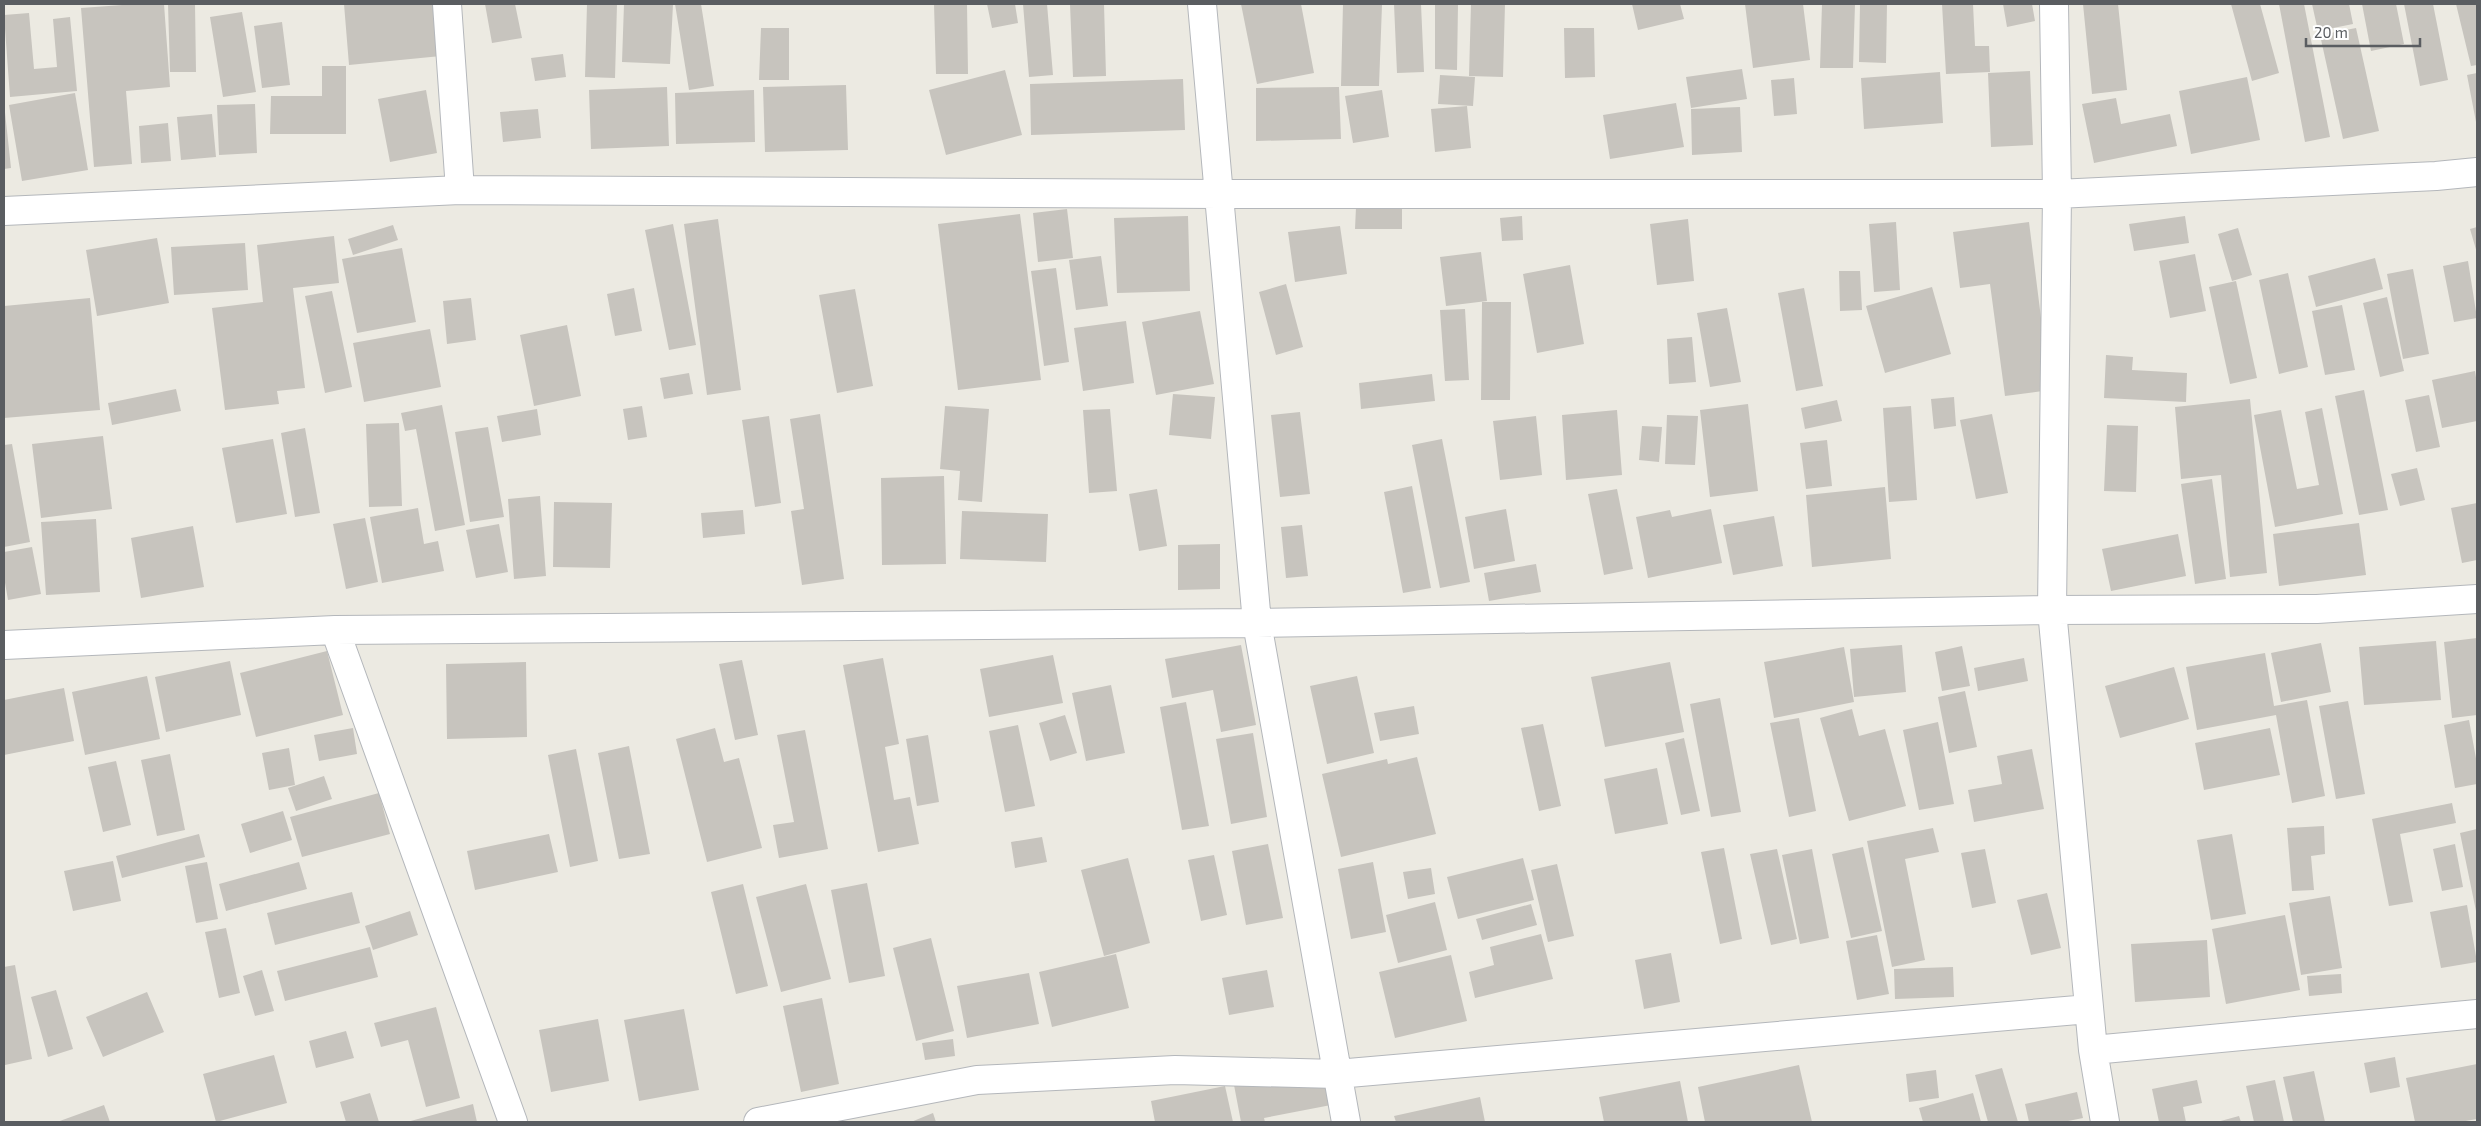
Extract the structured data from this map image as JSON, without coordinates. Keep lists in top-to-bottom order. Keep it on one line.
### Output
{"scale_bar":"20 m"}
